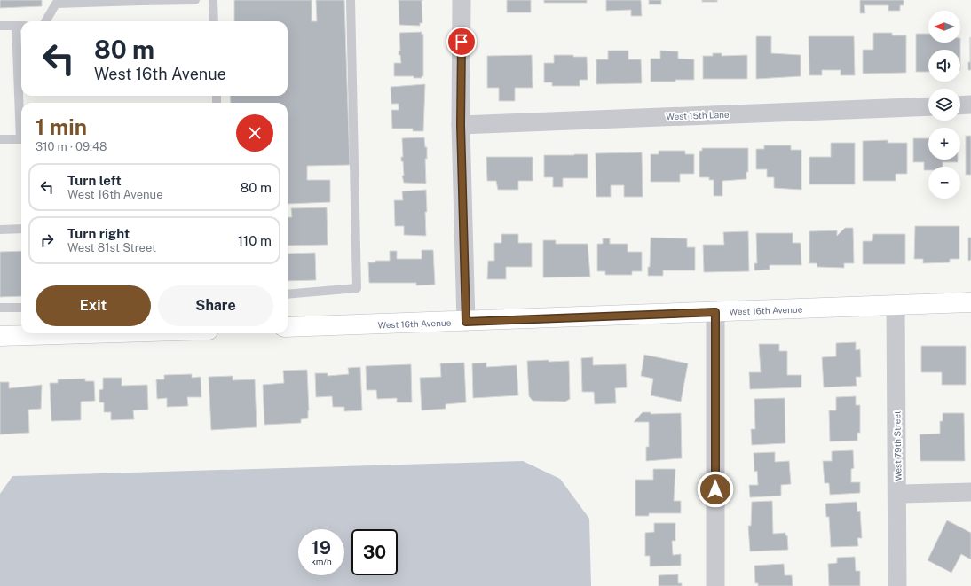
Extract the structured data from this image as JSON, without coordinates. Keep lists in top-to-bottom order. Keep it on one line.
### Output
{"streets":{"street":["West 15th Lane","West 16th Avenue","West 79th Street"]},"crossings":[["West 16th Avenue","West 79th Street"]],"north":"left","page":{"map_buttons":["+","−"],"turn":["80 m","West 16th Avenue"],"heading":["1 min","310 m · 09:48"],"list":[{"name":"Turn left","note":"West 16th Avenue","value":"80 m"},{"name":"Turn right","note":"West 81st Street","value":"110 m"}],"buttons":["Exit","Share"],"speed":"19 km/h","limit":"30"}}
